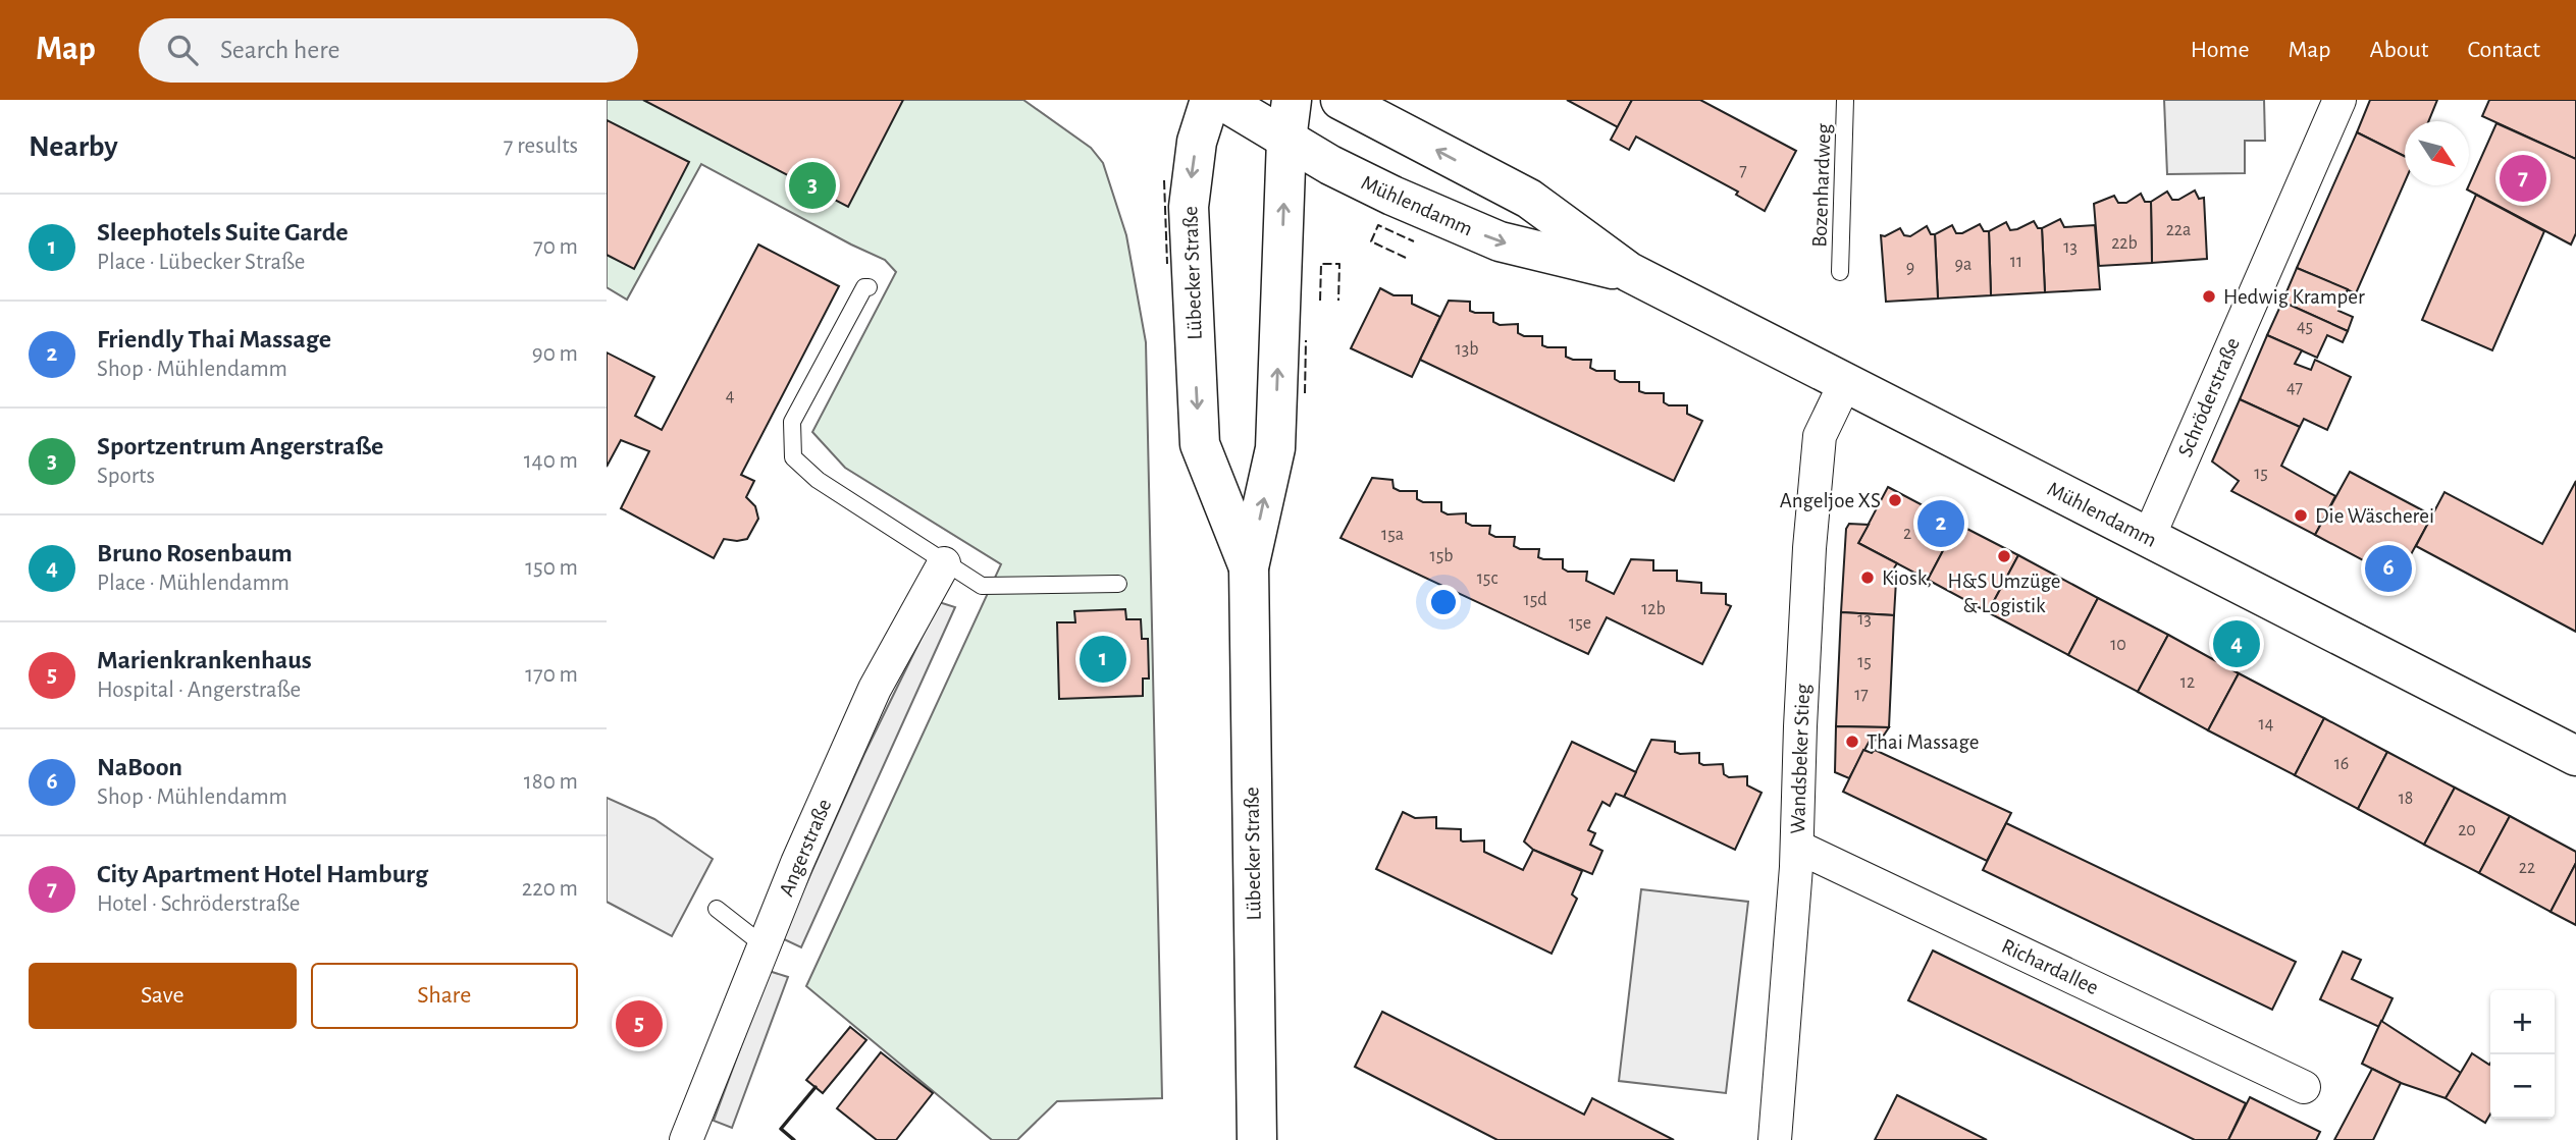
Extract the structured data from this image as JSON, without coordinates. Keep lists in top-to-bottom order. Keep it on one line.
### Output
{"streets":{"main road":["Mühlendamm","Lübecker Straße"],"street":["Schröderstraße","Wandsbeker Stieg","Angerstraße","Richardallee"],"lane":["Bozenhardweg"]},"crossings":[["Mühlendamm","Lübecker Straße"],["Mühlendamm","Schröderstraße"],["Mühlendamm","Wandsbeker Stieg"],["Wandsbeker Stieg","Richardallee"]],"places":["Hedwig Kramper","Angeljoe XS","Die Wäscherei","H&S Umzüge & Logistik","Kiosk,","Thai Massage"],"house_numbers":["7","22a","22b","13","11","9a","9","45","13b","47","4","15","2","15a","15b","15c","15d","12b","13","15e","10","15","12","17","14","16","18","20","22"],"north":"bottom right","page":{"header":"Map","search":"Search here","nav":["Home","Map","About","Contact"],"heading":["Nearby","7 results"],"pins":["7","3","2","6","4","1","5"],"list":[{"mark":"1","name":"Sleephotels Suite Garde","note":"Place · Lübecker Straße","value":"70 m"},{"mark":"2","name":"Friendly Thai Massage","note":"Shop · Mühlendamm","value":"90 m"},{"mark":"3","name":"Sportzentrum Angerstraße","note":"Sports","value":"140 m"},{"mark":"4","name":"Bruno Rosenbaum","note":"Place · Mühlendamm","value":"150 m"},{"mark":"5","name":"Marienkrankenhaus","note":"Hospital · Angerstraße","value":"170 m"},{"mark":"6","name":"NaBoon","note":"Shop · Mühlendamm","value":"180 m"},{"mark":"7","name":"City Apartment Hotel Hamburg","note":"Hotel · Schröderstraße","value":"220 m"}],"buttons":["Save","Share"],"map_buttons":["+","−"]}}
